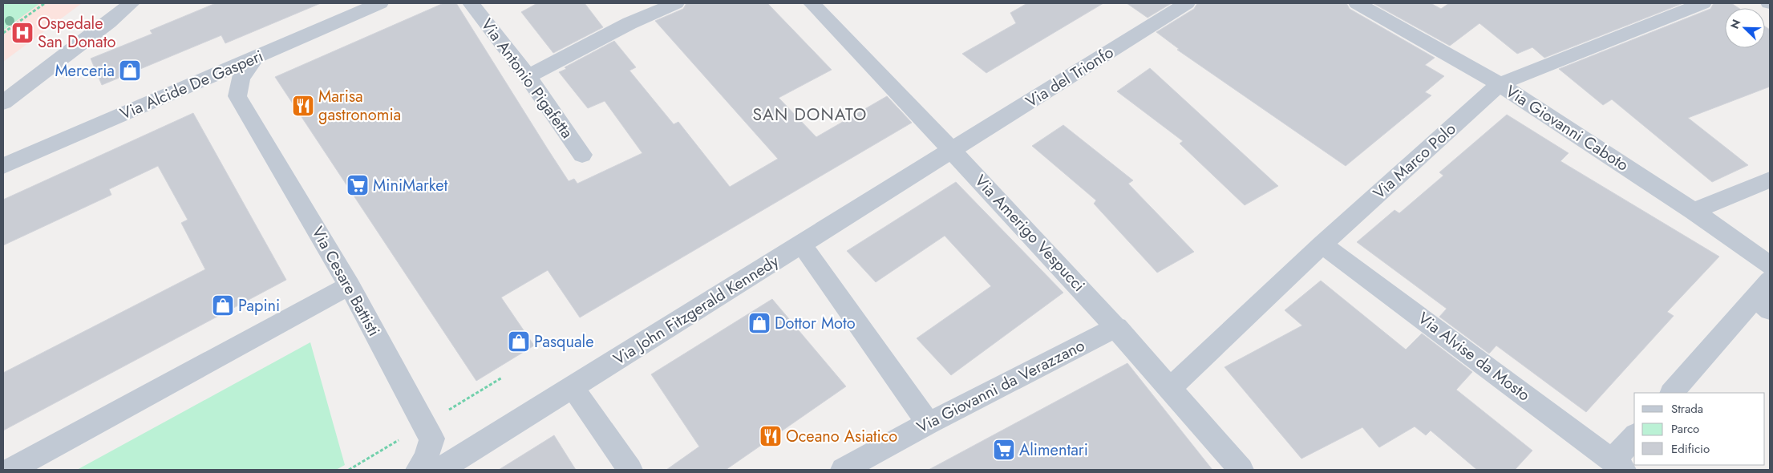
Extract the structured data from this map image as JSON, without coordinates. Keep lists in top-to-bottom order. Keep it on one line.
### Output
{"streets":{"street":["Via del Trionfo","Via Antonio Pigafetta","Via Alcide De Gasperi","Via Giovanni Caboto","Via Marco Polo","Via Amerigo Vespucci","Via Cesare Battisti","Via John Fitzgerald Kennedy","Via Alvise da Mosto","Via Giovanni da Verazzano"]},"crossings":[["Via del Trionfo","Via Amerigo Vespucci"],["Via del Trionfo","Via John Fitzgerald Kennedy"],["Via Giovanni Caboto","Via Marco Polo"],["Via Marco Polo","Via Amerigo Vespucci"],["Via Marco Polo","Via Alvise da Mosto"],["Via Amerigo Vespucci","Via John Fitzgerald Kennedy"],["Via Amerigo Vespucci","Via Giovanni da Verazzano"]],"districts":["SAN DONATO"],"places":{"hospital":["Ospedale San Donato"],"shop":["Merceria","Papini","Dottor Moto","Pasquale"],"restaurant":["Marisa gastronomia","Oceano Asiatico"],"supermarket":["MiniMarket","Alimentari"]},"legend":["Strada","Parco","Edificio"],"north":"top left"}
